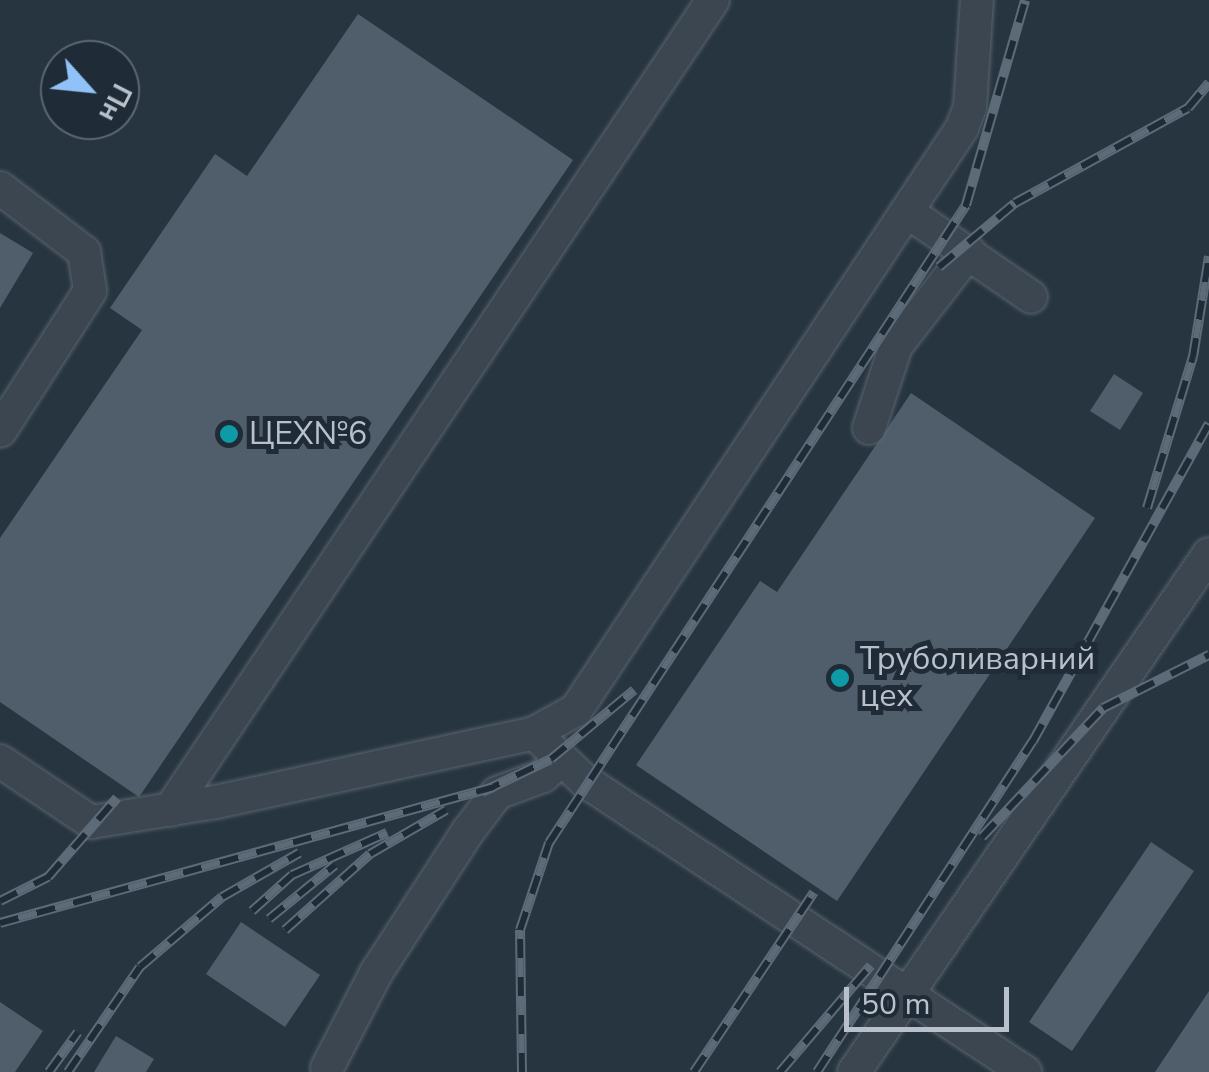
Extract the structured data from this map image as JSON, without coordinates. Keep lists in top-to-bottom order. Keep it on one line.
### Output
{"places":["ЦЕХ№6","Труболиварний цех"],"scale_bar":"50 m","north":"bottom right"}
